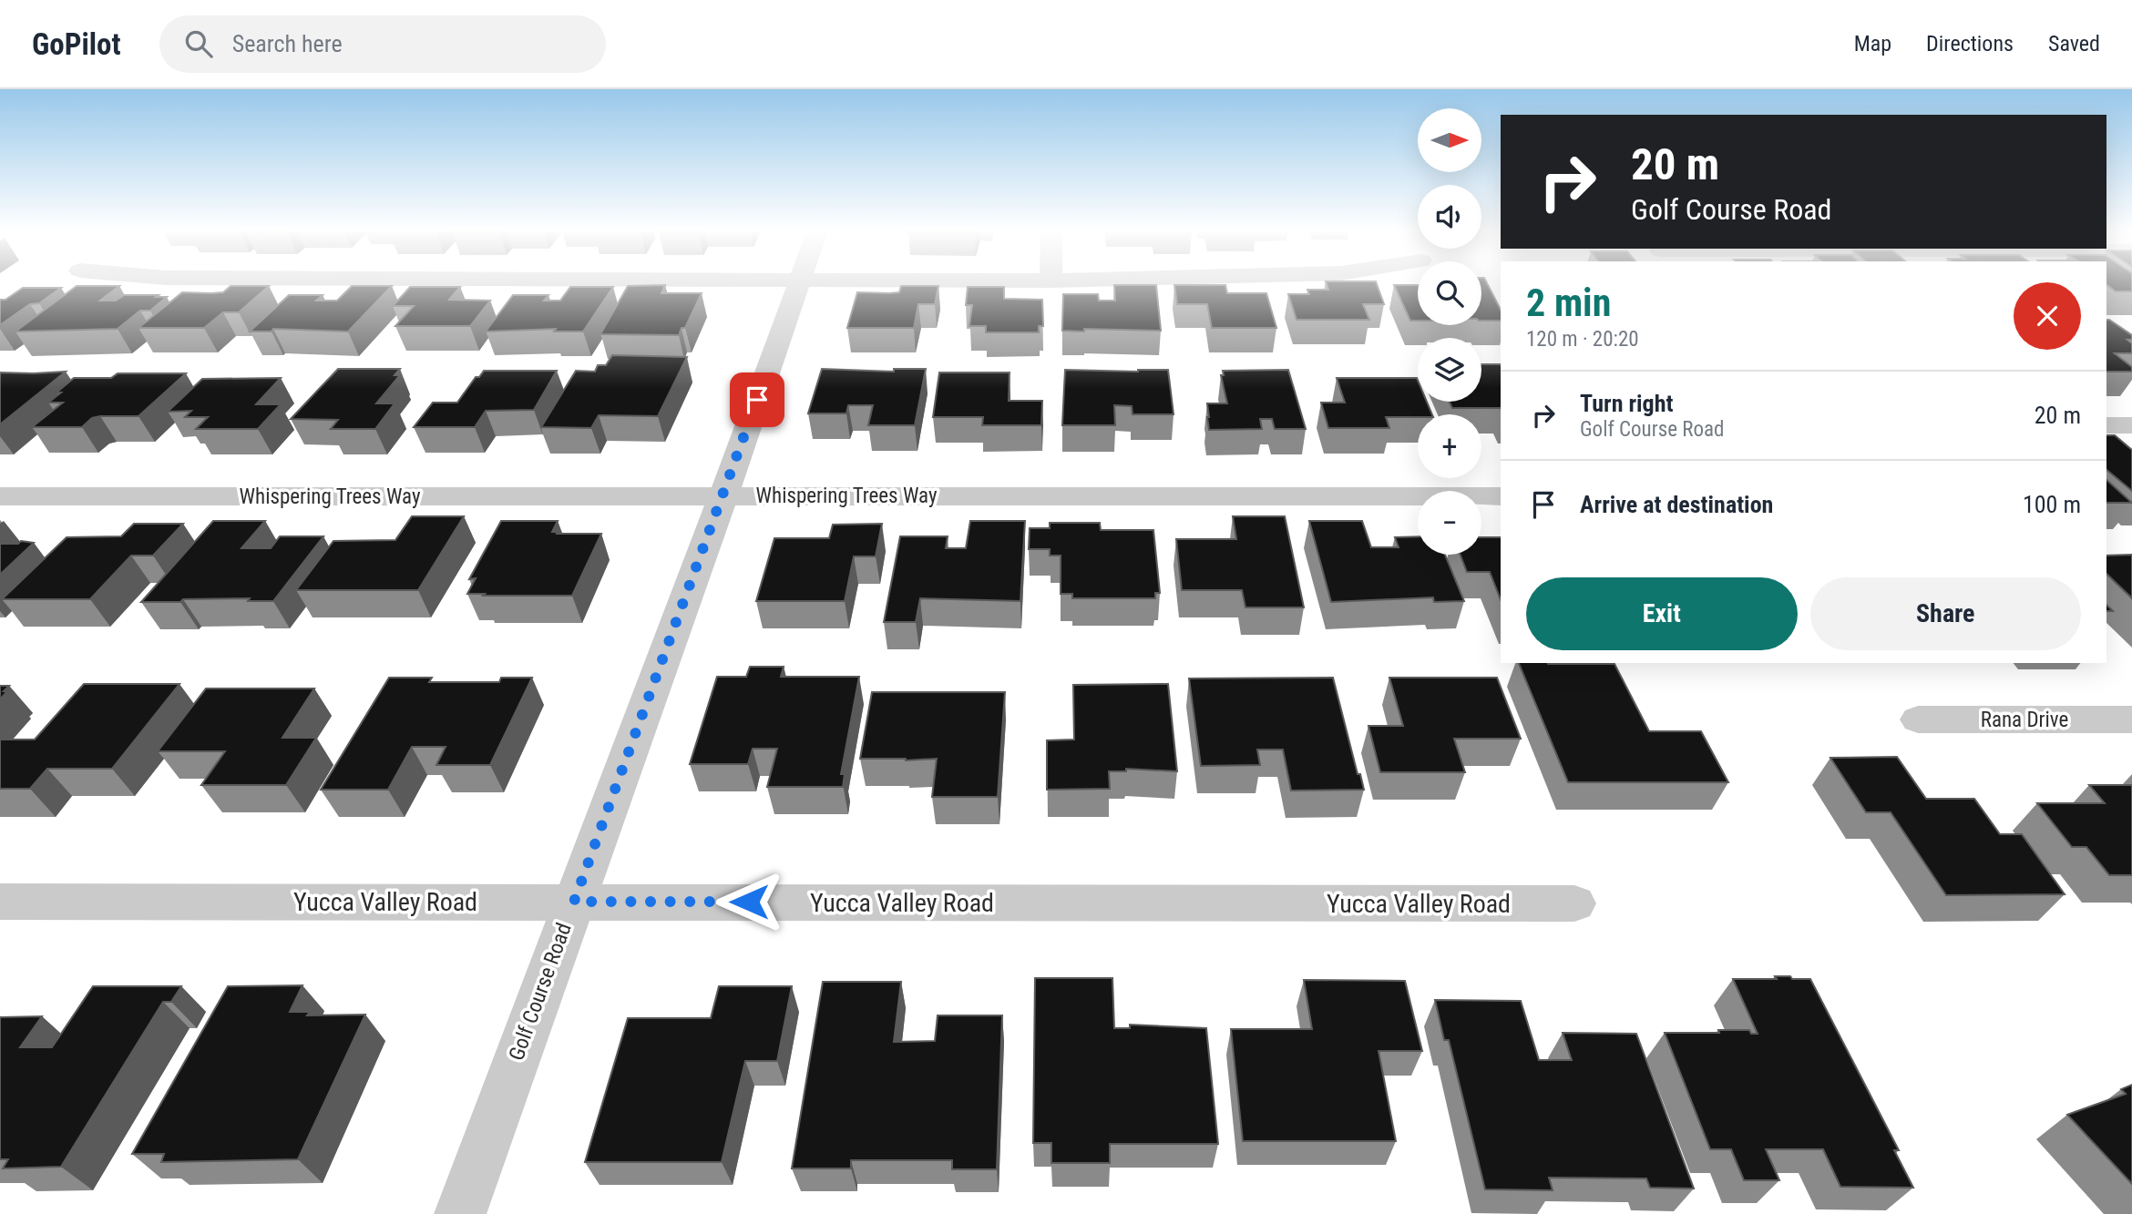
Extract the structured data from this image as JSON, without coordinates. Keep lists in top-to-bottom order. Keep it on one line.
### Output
{"streets":{"street":["Whispering Trees Way","Rana Drive","Yucca Valley Road","Golf Course Road"]},"crossings":[["Whispering Trees Way","Golf Course Road"],["Yucca Valley Road","Golf Course Road"]],"north":"right","page":{"header":"GoPilot","search":"Search here","nav":["Map","Directions","Saved"],"map_buttons":["+","−"],"turn":["20 m","Golf Course Road"],"heading":["2 min","120 m · 20:20"],"list":[{"name":"Turn right","note":"Golf Course Road","value":"20 m"},{"name":"Arrive at destination","value":"100 m"}],"buttons":["Exit","Share"]}}
